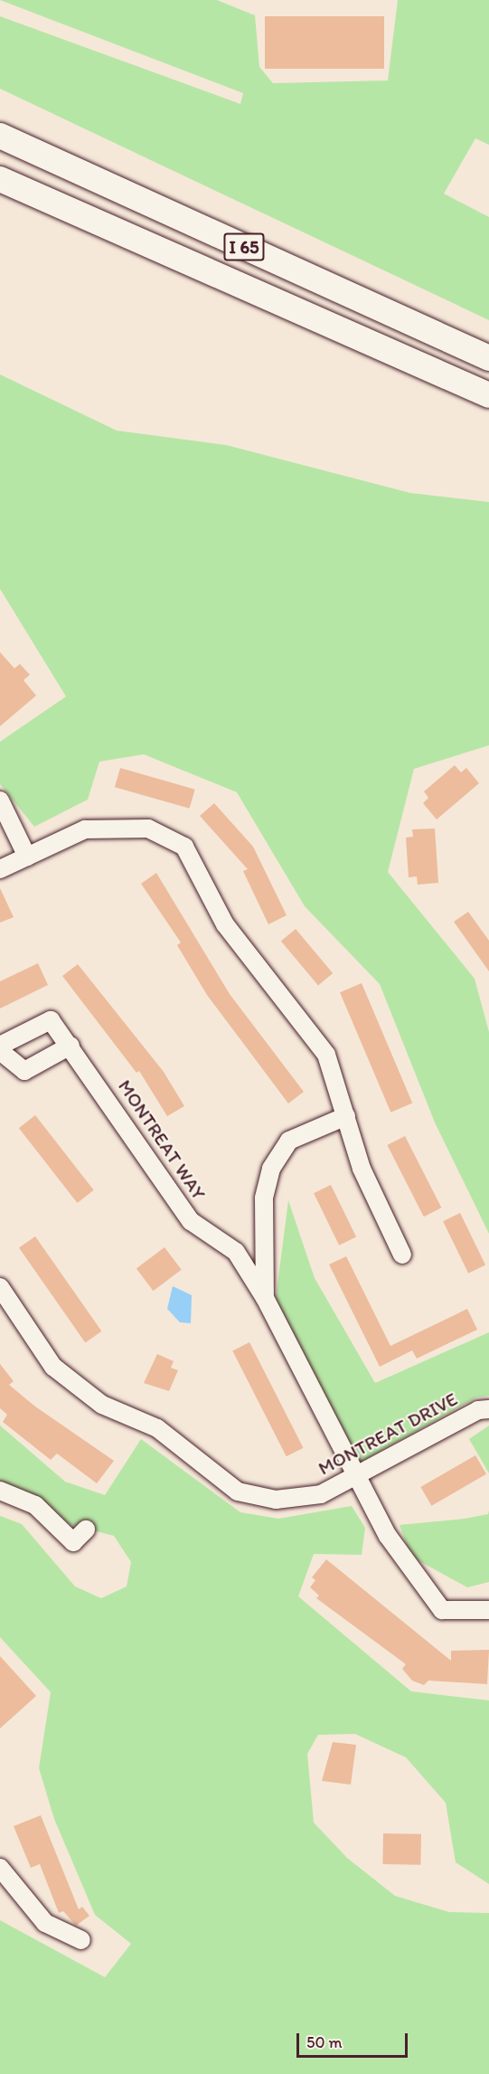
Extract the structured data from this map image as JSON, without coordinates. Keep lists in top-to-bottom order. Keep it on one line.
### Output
{"streets":{"highway":["I 65"],"street":["MONTREAT WAY","MONTREAT DRIVE"]},"crossings":[["MONTREAT WAY","MONTREAT DRIVE"]],"scale_bar":"50 m"}
